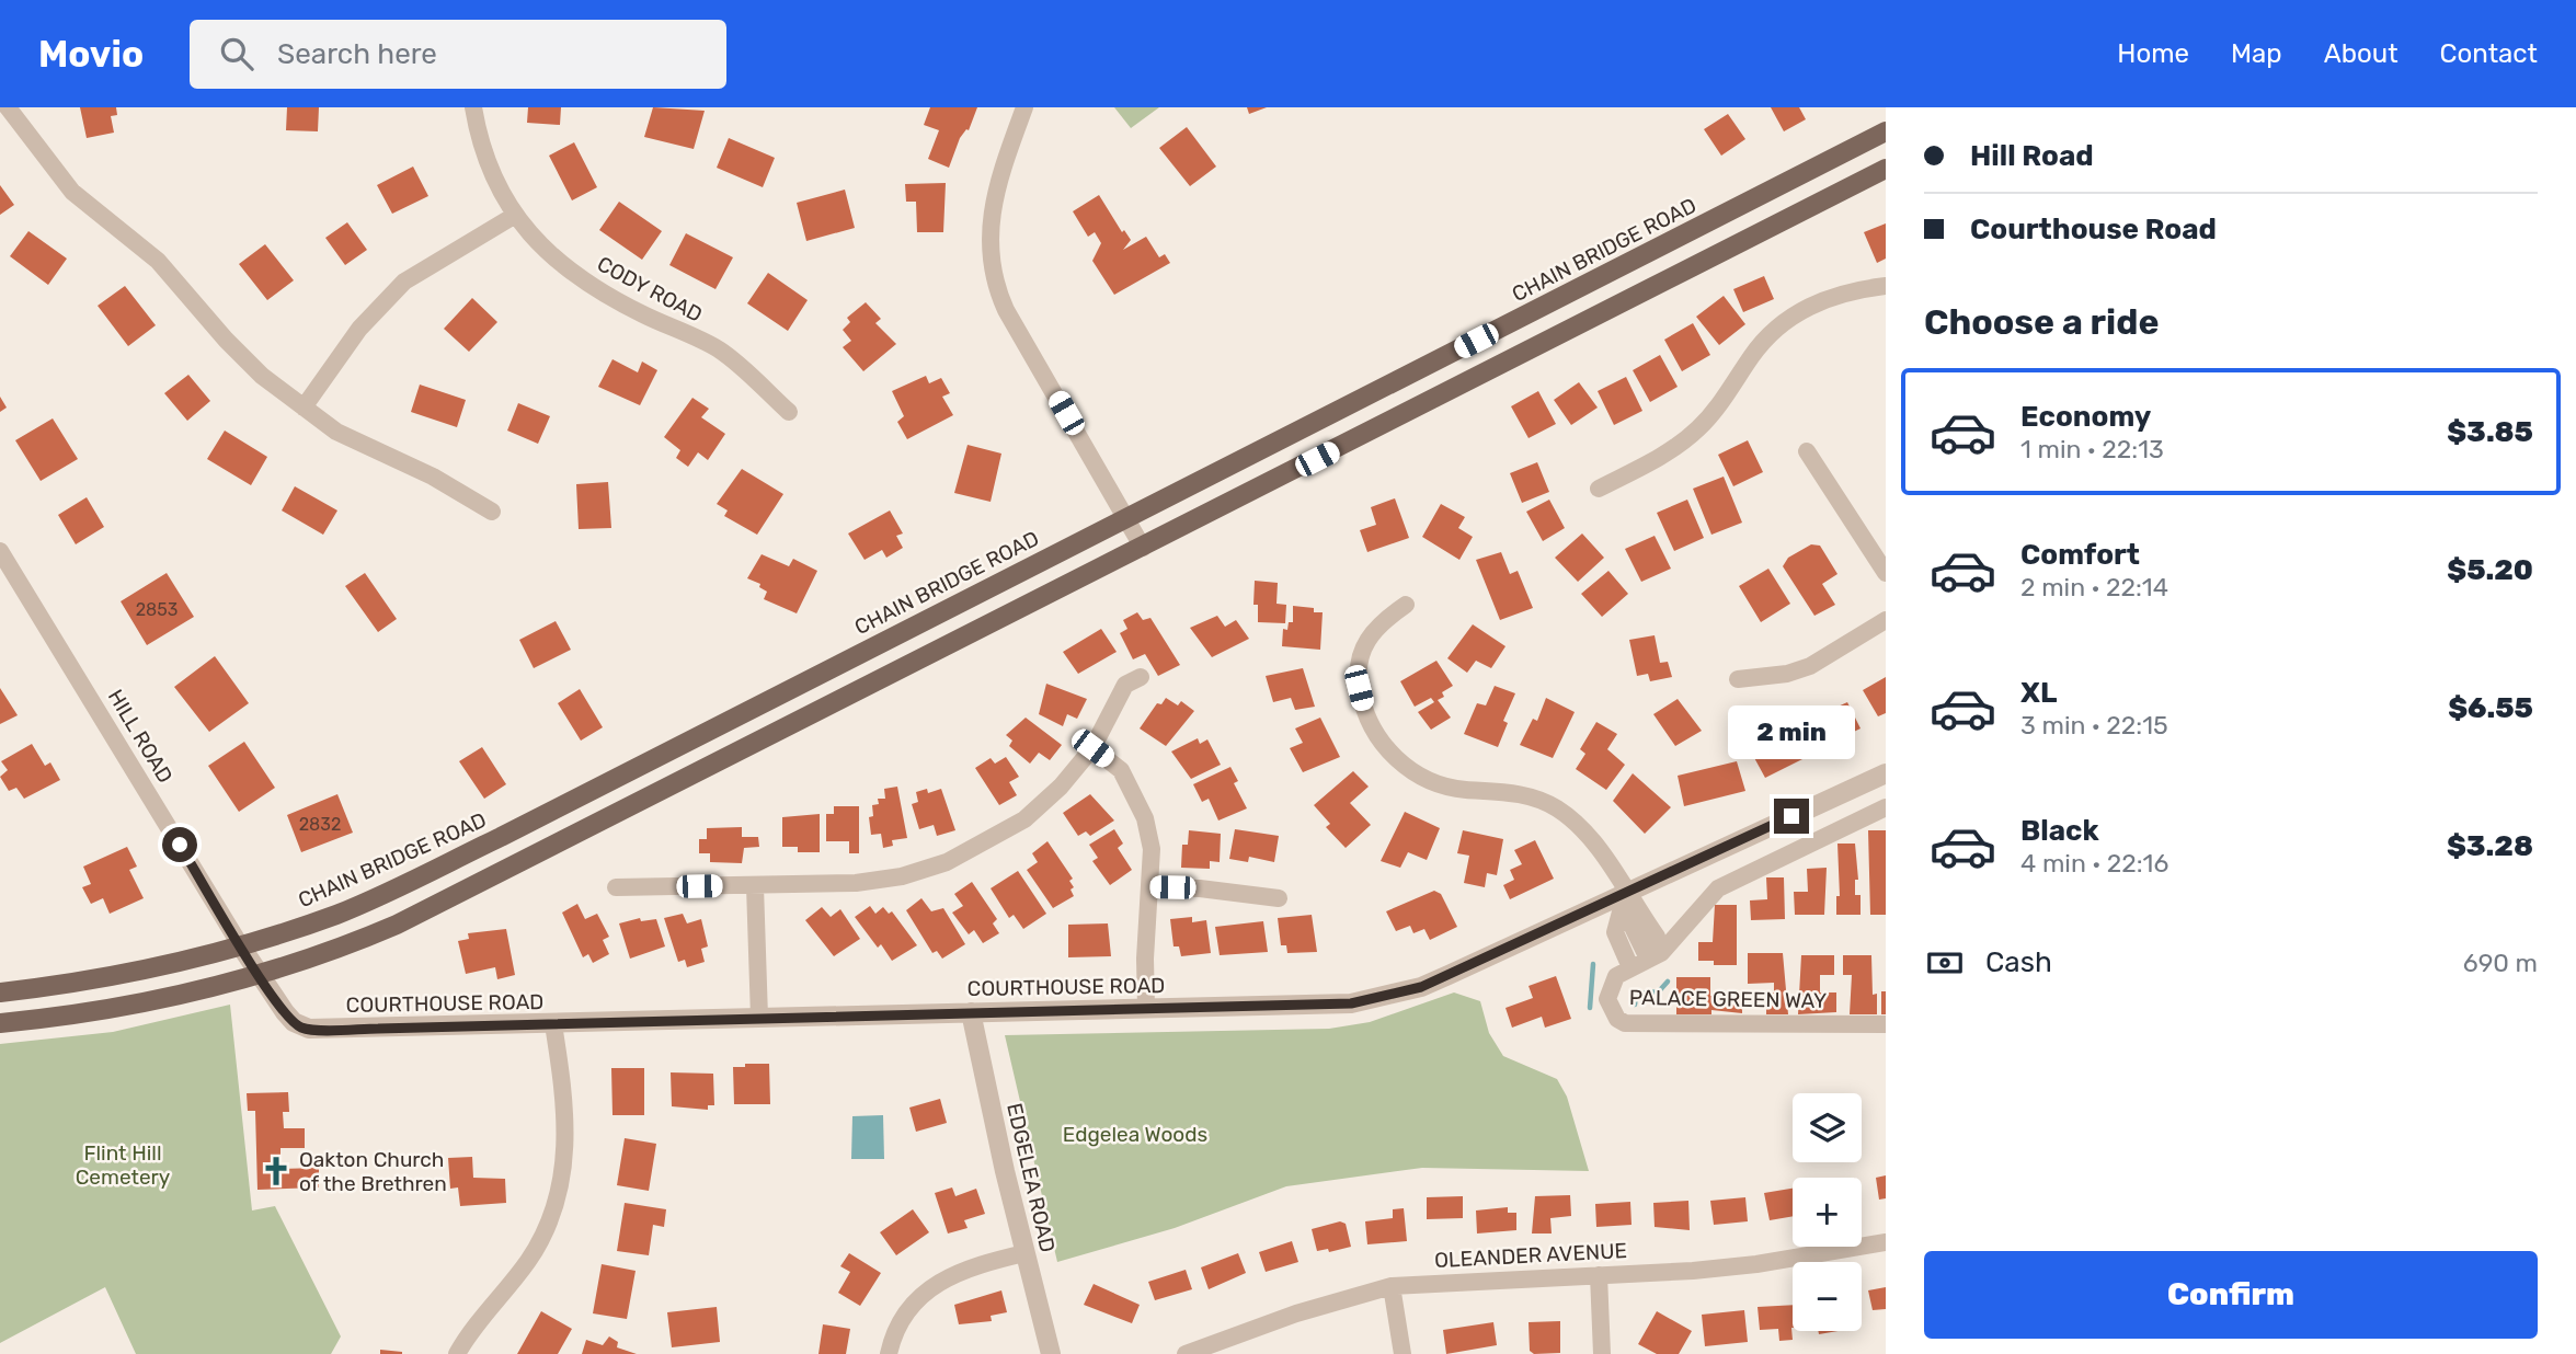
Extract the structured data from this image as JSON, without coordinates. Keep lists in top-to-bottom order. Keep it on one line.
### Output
{"streets":{"main road":["CHAIN BRIDGE ROAD"],"street":["CODY ROAD","HILL ROAD","COURTHOUSE ROAD","PALACE GREEN WAY","EDGELEA ROAD","OLEANDER AVENUE"]},"crossings":[["CHAIN BRIDGE ROAD","HILL ROAD"],["CHAIN BRIDGE ROAD","COURTHOUSE ROAD"],["HILL ROAD","COURTHOUSE ROAD"],["COURTHOUSE ROAD","EDGELEA ROAD"]],"parks":["Edgelea Woods","Flint Hill Cemetery"],"places":{"church":["Oakton Church of the Brethren"]},"house_numbers":["2853","2832"],"page":{"header":"Movio","search":"Search here","nav":["Home","Map","About","Contact"],"banner":["Hill Road","Courthouse Road"],"heading":"Choose a ride","list":[{"name":"Economy","note":"1 min · 22:13","value":"$3.85"},{"name":"Comfort","note":"2 min · 22:14","value":"$5.20"},{"name":"XL","note":"3 min · 22:15","value":"$6.55"},{"name":"Black","note":"4 min · 22:16","value":"$3.28"}],"bubble":"2 min","pay":["Cash","690 m"],"map_buttons":["+","−"],"buttons":"Confirm"}}
